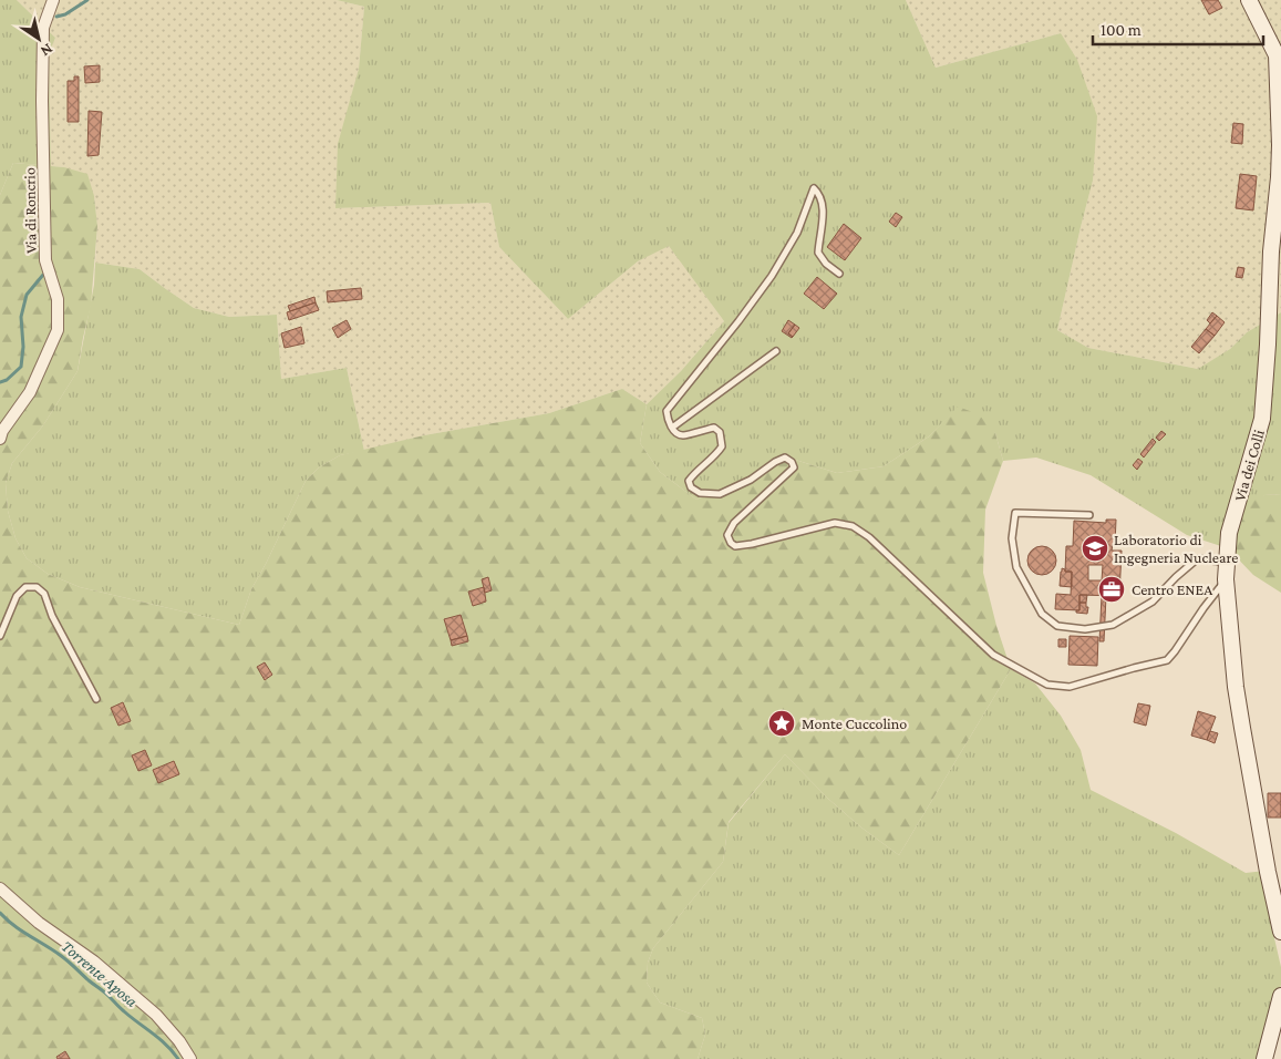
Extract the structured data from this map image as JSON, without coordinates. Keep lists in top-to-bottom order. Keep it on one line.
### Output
{"streets":{"main road":["Via dei Colli"],"street":["Via di Roncrio"]},"water":["Torrente Aposa"],"places":{"school or university":["Laboratorio di Ingegneria Nucleare"],"office":["Centro ENEA"],"place":["Monte Cuccolino"]},"scale_bar":"100 m","north":"bottom right"}
